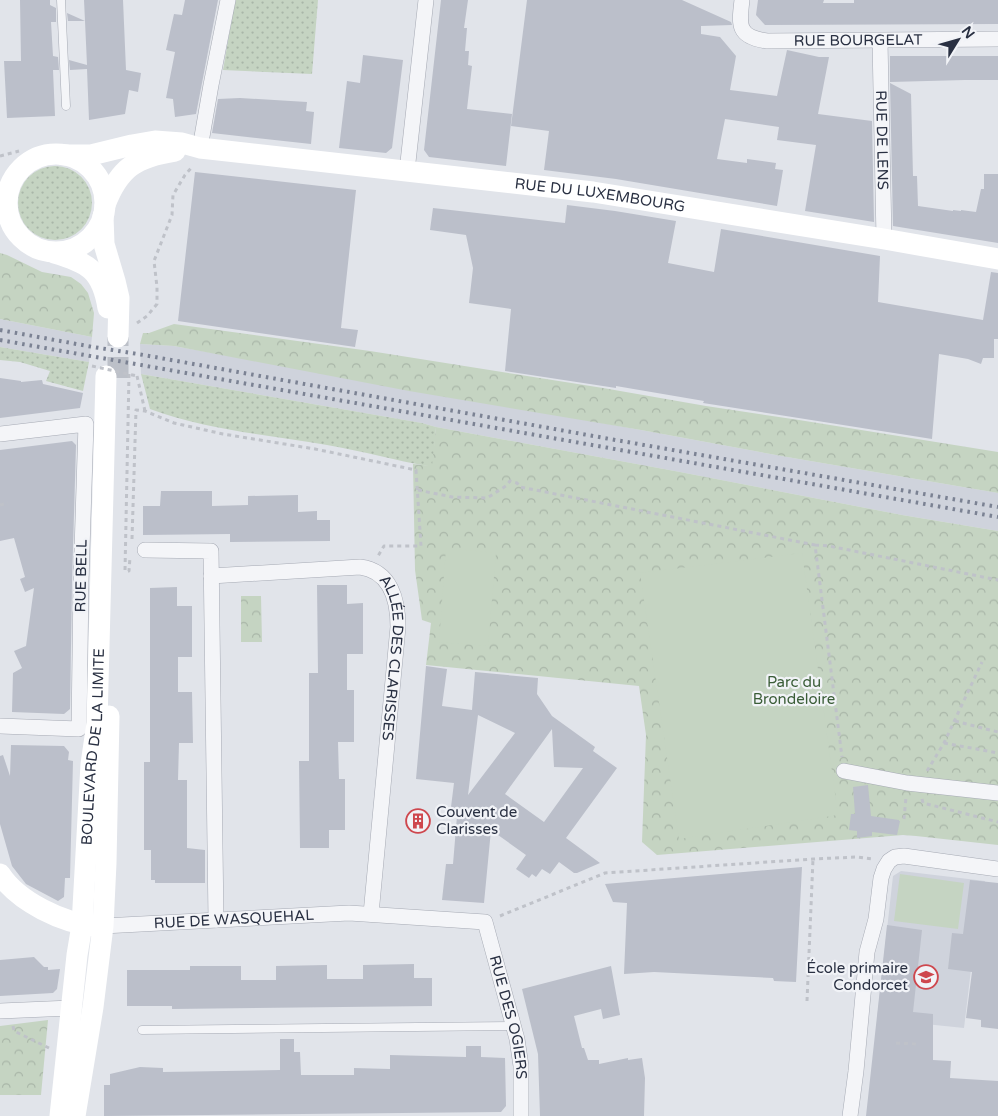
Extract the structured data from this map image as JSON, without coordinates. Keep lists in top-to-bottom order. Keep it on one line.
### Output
{"streets":{"main road":["RUE DU LUXEMBOURG","BOULEVARD DE LA LIMITE","RUE DE WASQUEHAL"],"street":["RUE BOURGELAT","RUE DE LENS","RUE BELL","ALLÉE DES CLARISSES","RUE DES OGIERS"]},"crossings":[["RUE BOURGELAT","RUE DE LENS"],["RUE DE LENS","RUE DU LUXEMBOURG"],["ALLÉE DES CLARISSES","RUE DE WASQUEHAL"],["BOULEVARD DE LA LIMITE","RUE DE WASQUEHAL"],["RUE DE WASQUEHAL","RUE DES OGIERS"]],"parks":["Parc du Brondeloire"],"places":{"building":["Couvent de Clarisses"],"school or university":["École primaire Condorcet"]},"north":"top right"}
